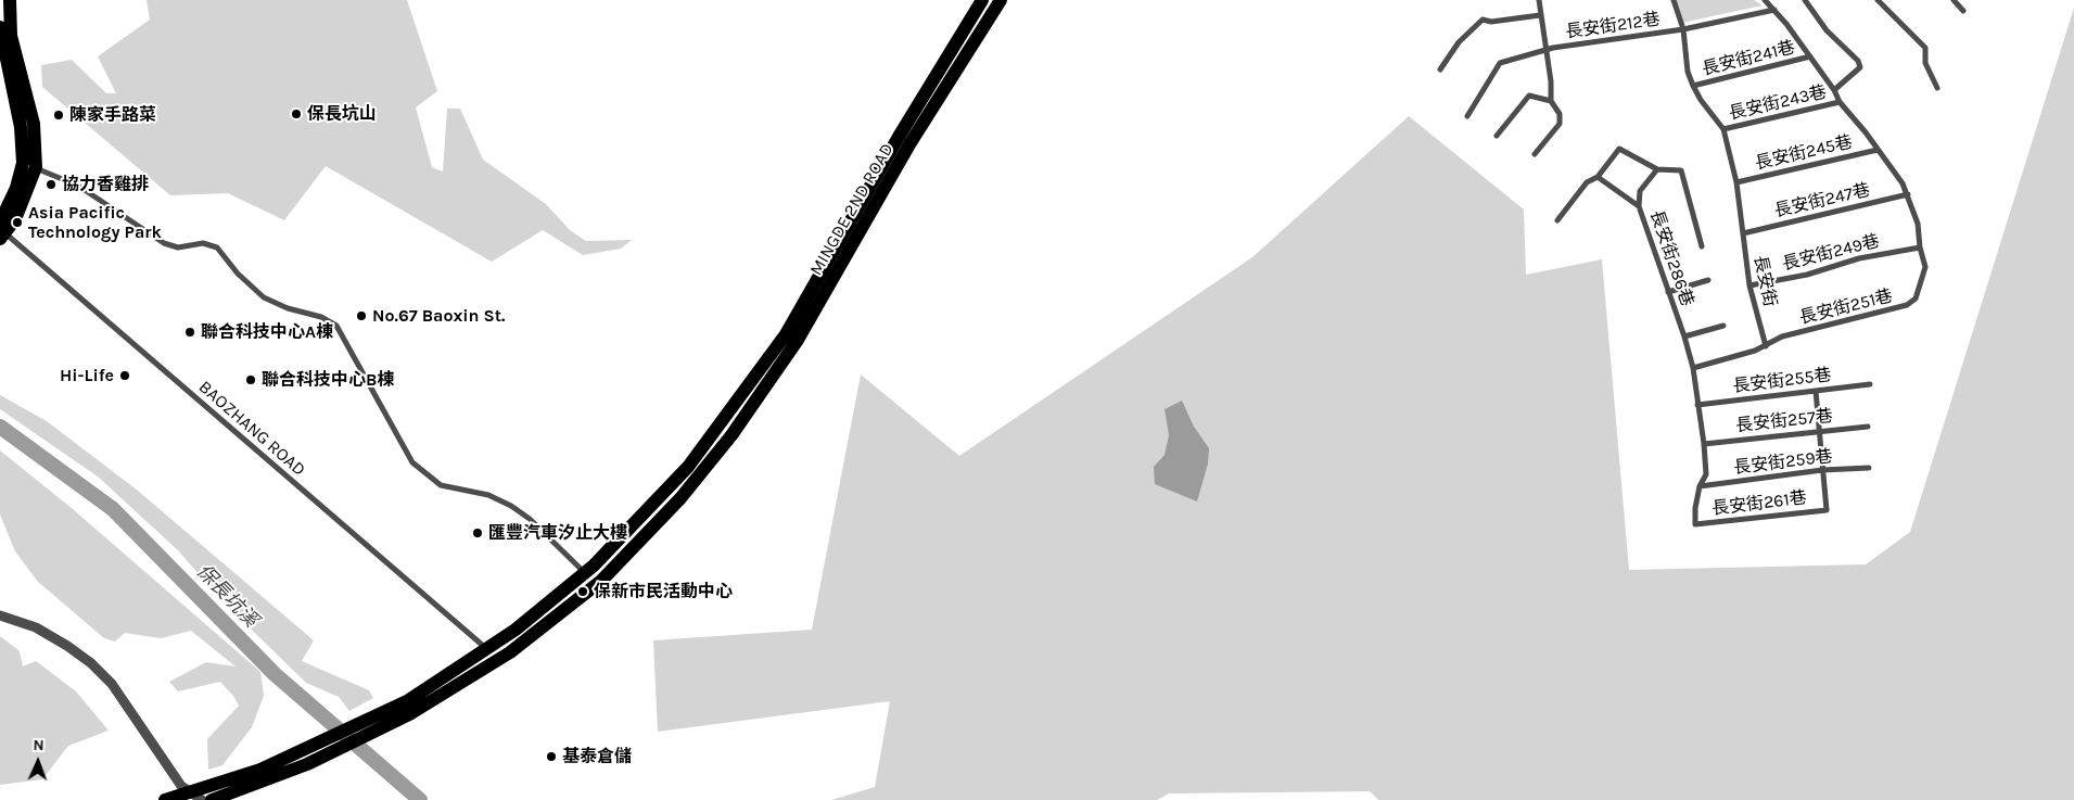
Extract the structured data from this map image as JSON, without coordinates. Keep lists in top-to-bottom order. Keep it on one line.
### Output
{"streets":{"main road":["MINGDE 2ND ROAD"],"street":["長安街212巷","長安街241巷","長安街243巷","長安街245巷","長安街247巷","長安街249巷","長安街286巷","長安街","長安街251巷","長安街255巷","長安街257巷","BAOZHANG ROAD","長安街259巷","長安街261巷"]},"crossings":[["長安街212巷","長安街"],["長安街241巷","長安街"],["長安街243巷","長安街"],["長安街245巷","長安街"],["長安街247巷","長安街"],["長安街249巷","長安街"],["長安街249巷","長安街251巷"],["長安街","長安街251巷"],["長安街259巷","長安街261巷"]],"water":["保長坑溪"],"places":["保長坑山","陳家手路菜","協力香雞排","Asia Pacific Technology Park","No.67 Baoxin St.","聯合科技中心A棟","Hi-Life","聯合科技中心B棟","匯豐汽車汐止大樓","保新市民活動中心","基泰倉儲"],"north":"top"}
